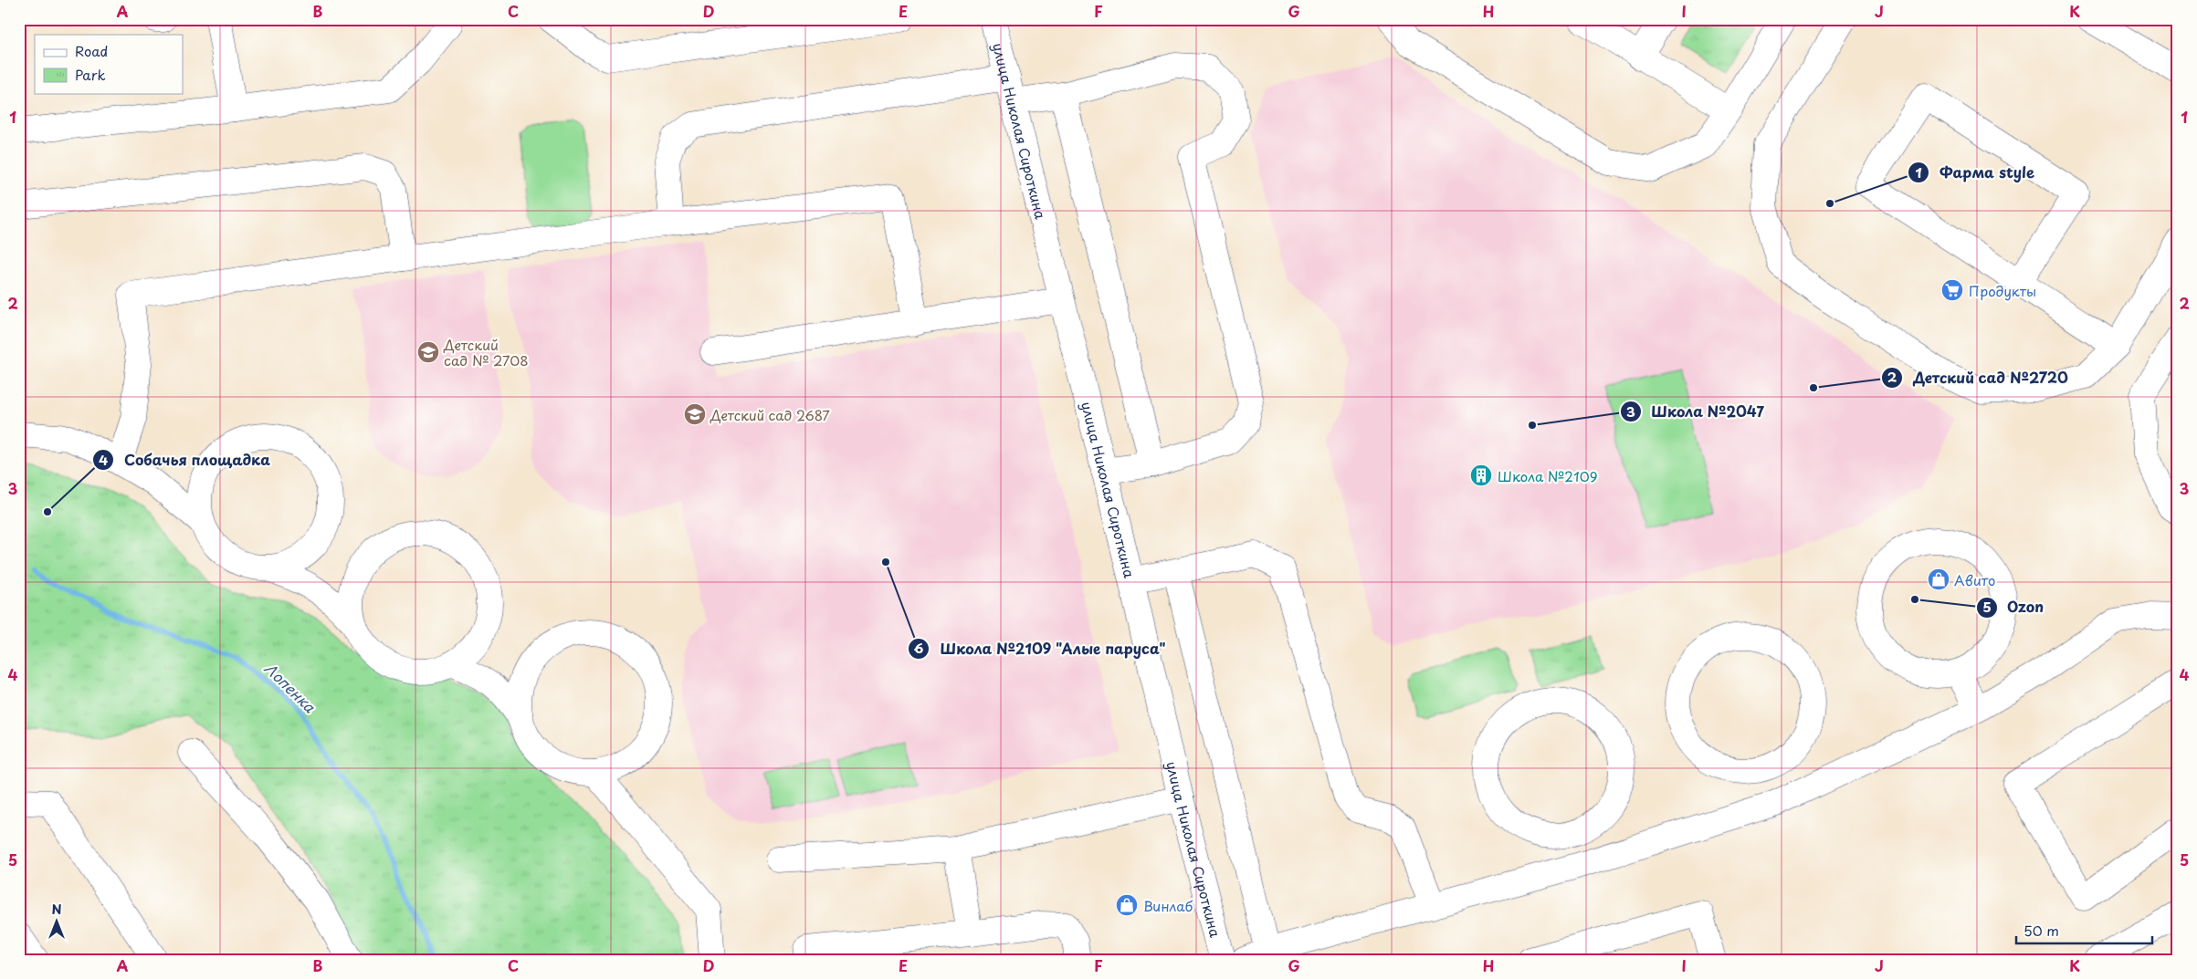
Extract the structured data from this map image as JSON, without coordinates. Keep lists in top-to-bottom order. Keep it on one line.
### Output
{"streets":{"street":["улица Николая Сироткина"]},"water":["Лопенка"],"places":{"other":["Фарма style","Детский сад №2720","Школа №2047","Собачья площадка","Школа №2109 \"Алые паруса\"","Ozon"],"supermarket":["Продукты"],"school or university":["Детский сад № 2708","Детский сад 2687"],"building":["Школа №2109"],"shop":["Авито","Винлаб"]},"legend":["Road","Park"],"scale_bar":"50 m","north":"top","grid":{"columns":["A","B","C","D","E","F","G","H","I","J","K"],"rows":["1","2","3","4","5"]}}
